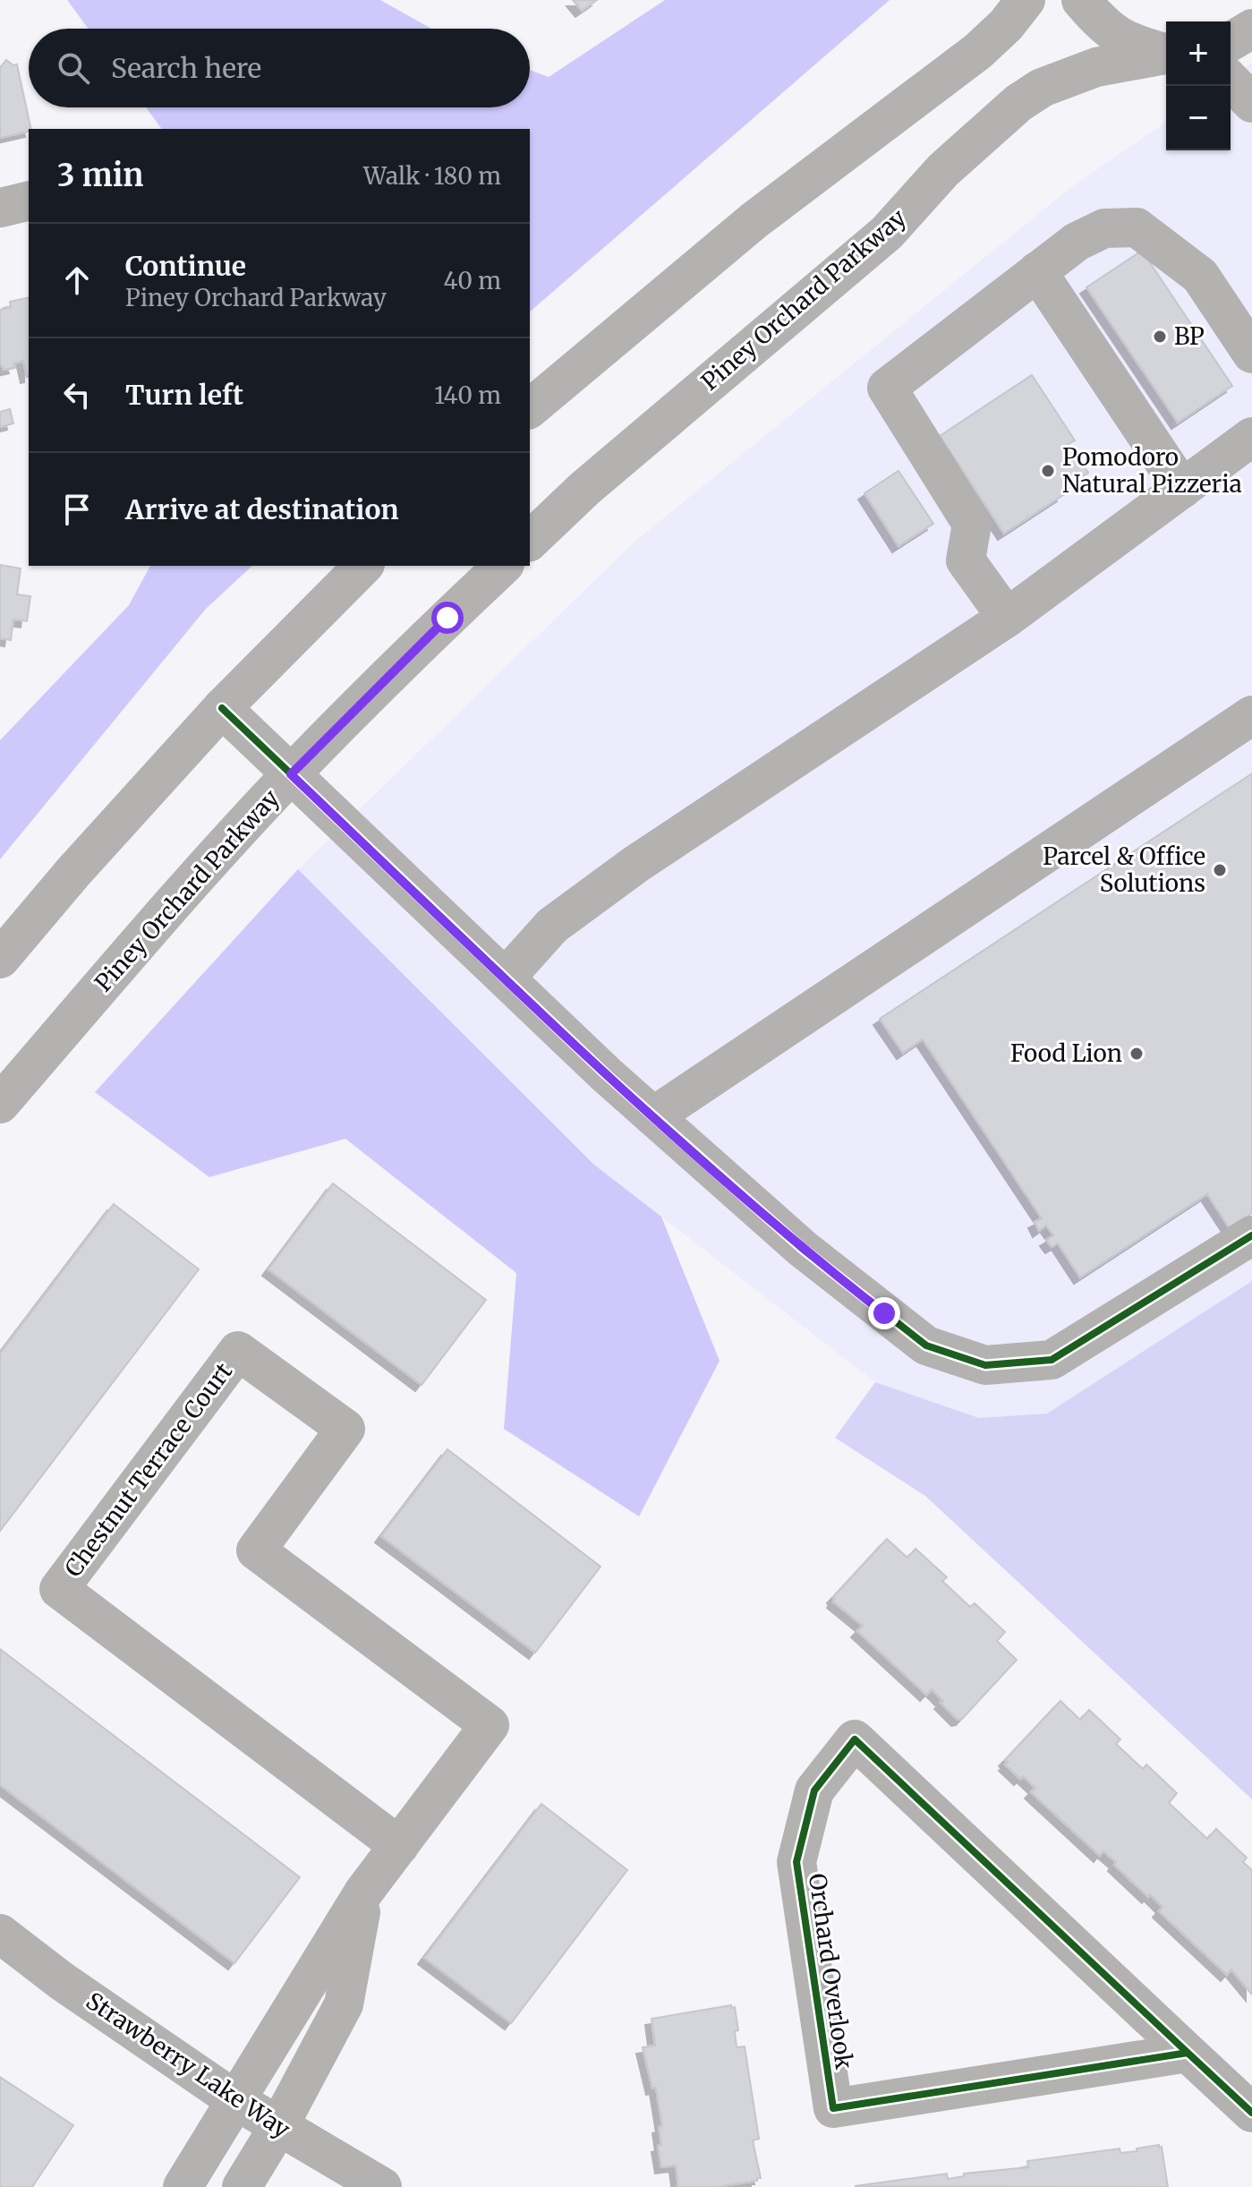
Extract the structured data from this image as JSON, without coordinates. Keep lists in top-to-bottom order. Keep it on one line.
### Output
{"streets":{"street":["Piney Orchard Parkway","Chestnut Terrace Court","Orchard Overlook","Strawberry Lake Way"]},"crossings":[["Chestnut Terrace Court","Strawberry Lake Way"]],"places":["BP","Pomodoro Natural Pizzeria","Parcel & Office Solutions","Food Lion"],"page":{"map_buttons":["+","−"],"search":"Search here","heading":["3 min","Walk · 180 m"],"list":[["Continue","Piney Orchard Parkway","40 m"],["Turn left","140 m"],"Arrive at destination"]}}
